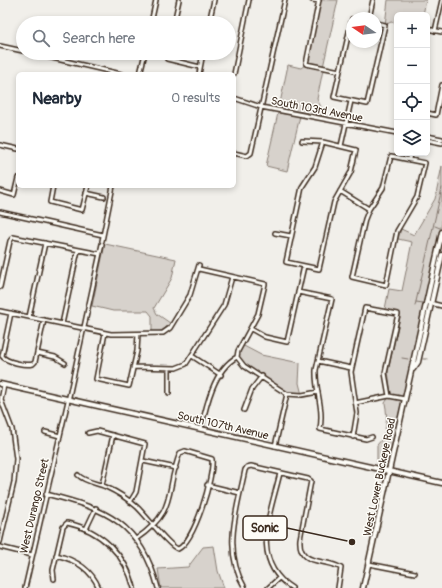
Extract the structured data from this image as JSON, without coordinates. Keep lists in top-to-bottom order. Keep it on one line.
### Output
{"streets":{"main road":["South 107th Avenue","West Lower Buckeye Road"],"street":["South 103rd Avenue","West Durango Street"]},"crossings":[["South 107th Avenue","West Lower Buckeye Road"],["South 107th Avenue","West Durango Street"]],"places":["Sonic"],"north":"left","page":{"map_buttons":["+","−"],"search":"Search here","heading":["Nearby","0 results"]}}
